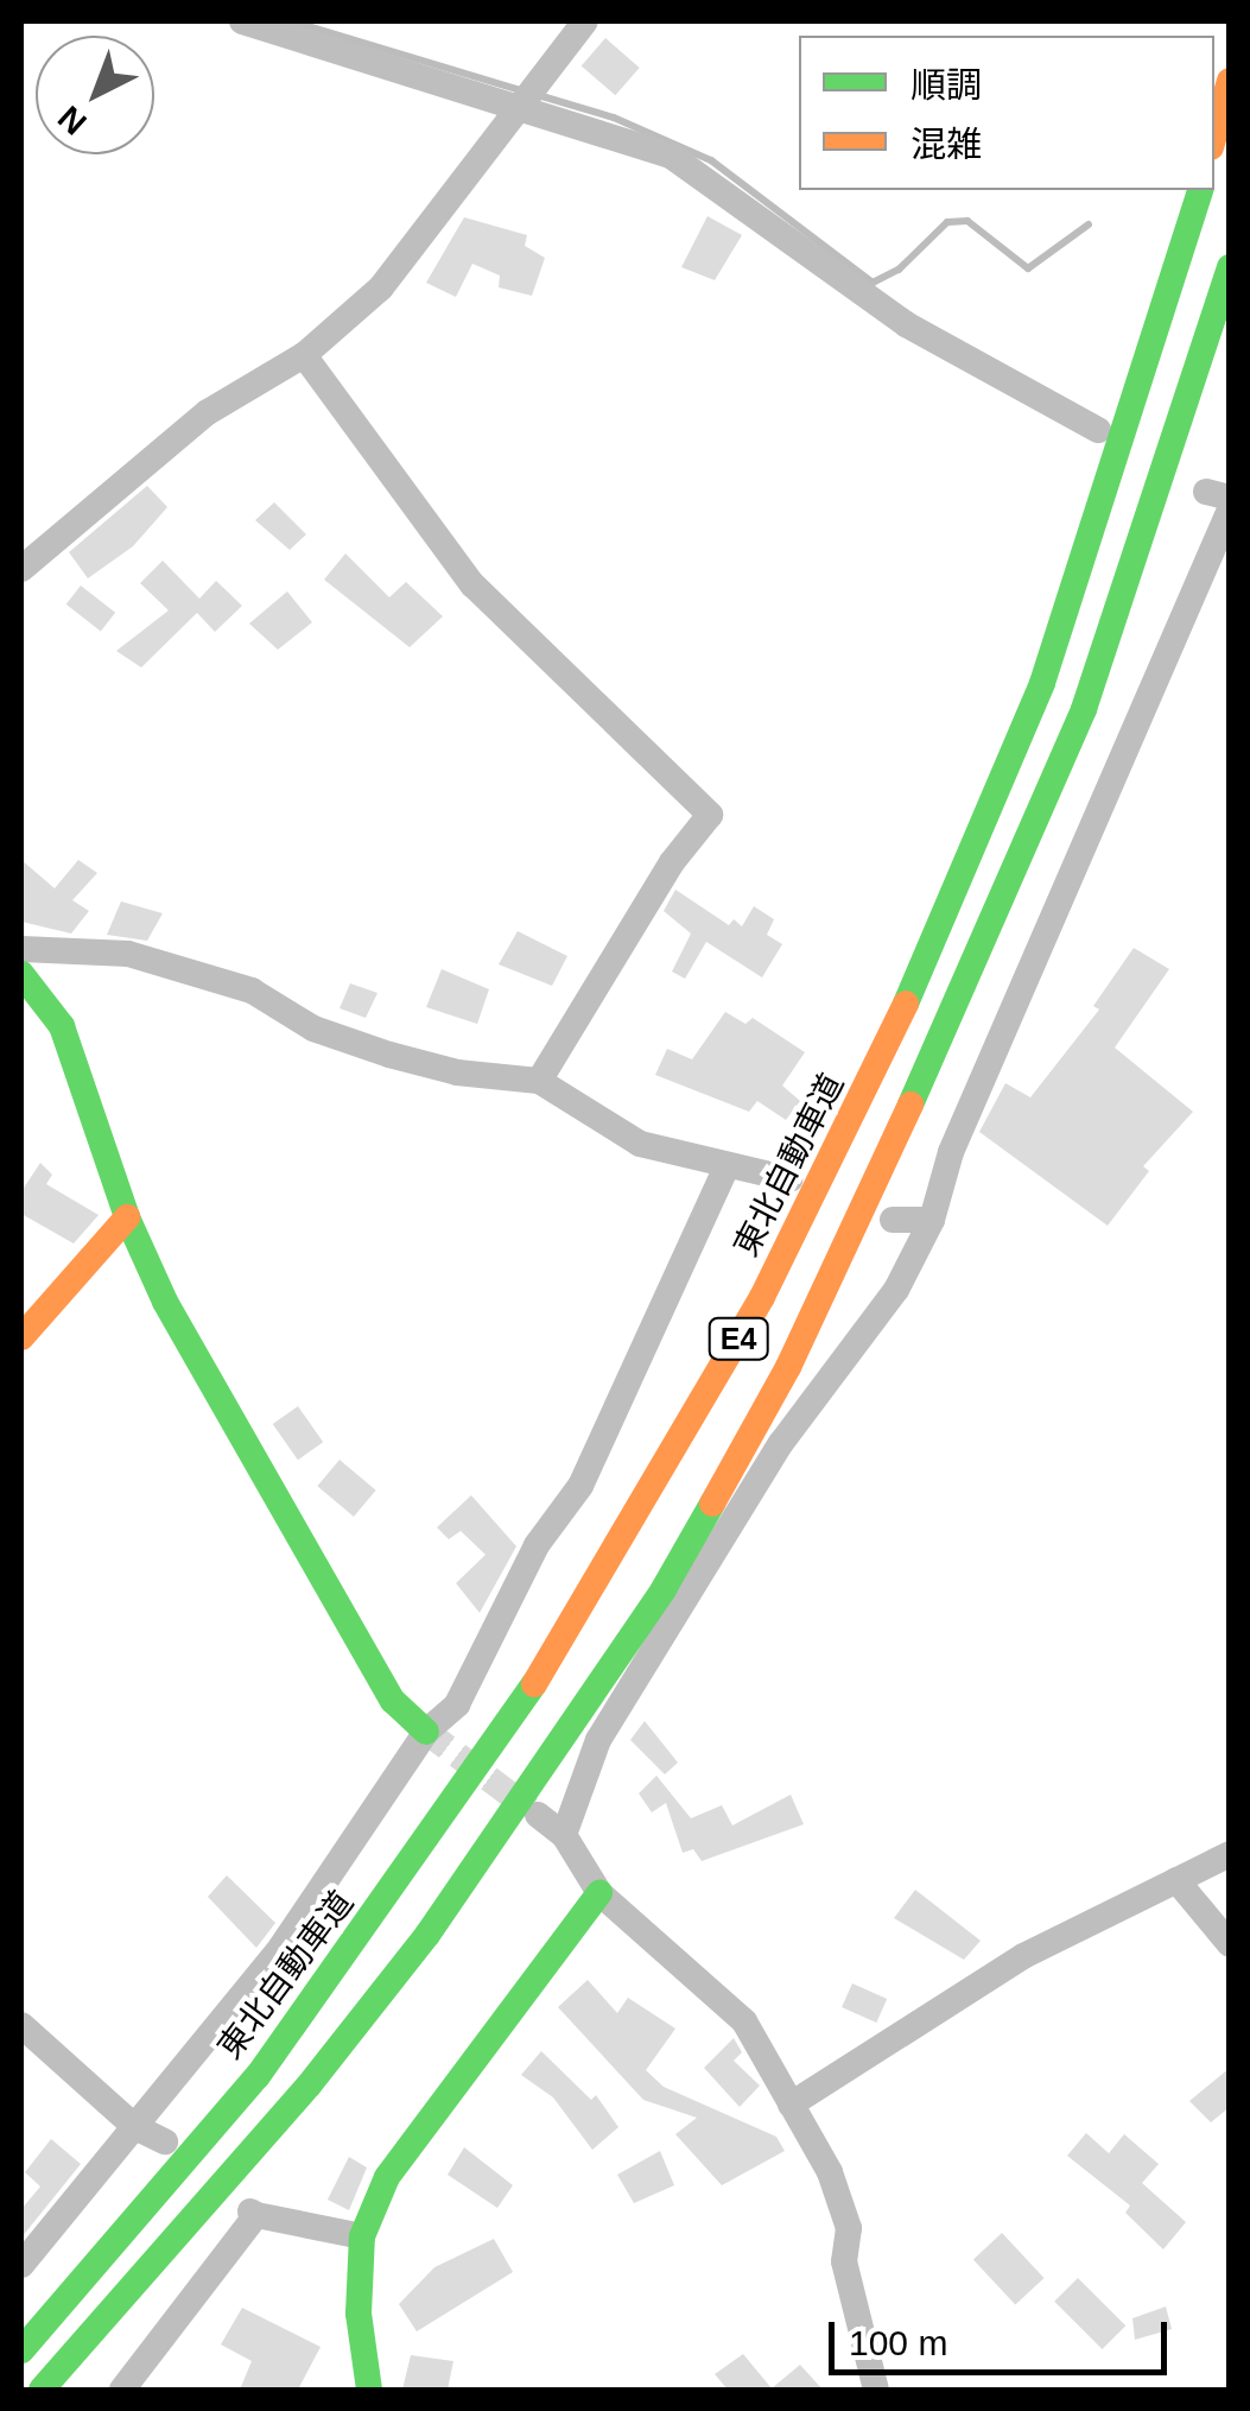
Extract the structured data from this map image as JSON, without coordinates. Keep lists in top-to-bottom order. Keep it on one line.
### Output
{"streets":{"main road":["東北自動車道","E4"]},"legend":["順調","混雑"],"scale_bar":"100 m","north":"bottom left"}
